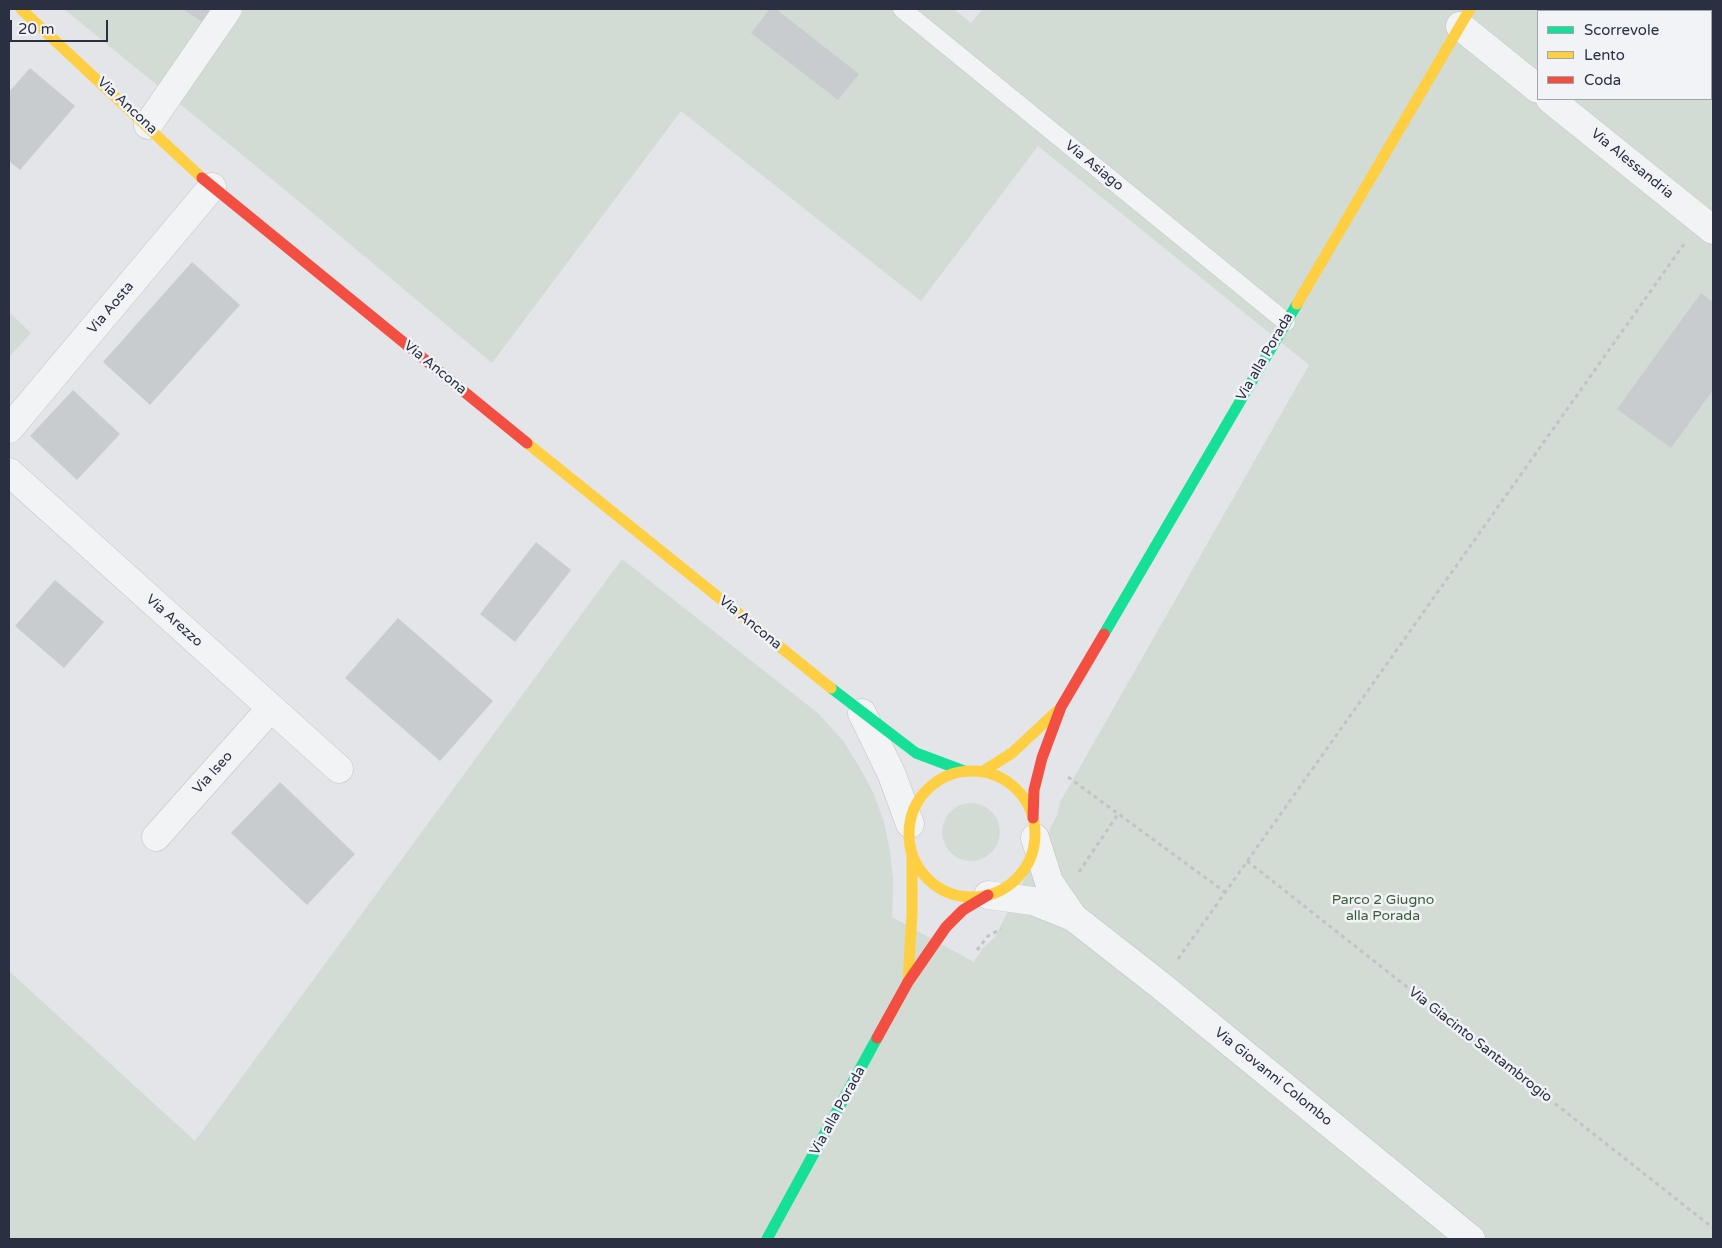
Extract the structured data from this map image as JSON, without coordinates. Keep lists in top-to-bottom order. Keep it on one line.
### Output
{"streets":{"street":["Via Ancona","Via Alessandria","Via Aosta","Via alla Porada","Via Arezzo","Via Iseo","Via Giovanni Colombo"],"lane":["Via Asiago"],"path":["Via Giacinto Santambrogio"]},"crossings":[["Via Ancona","Via Aosta"],["Via Ancona","Via alla Porada"],["Via Ancona","Via Giovanni Colombo"],["Via Asiago","Via alla Porada"],["Via alla Porada","Via Giovanni Colombo"],["Via Arezzo","Via Iseo"]],"parks":["Parco 2 Giugno alla Porada"],"legend":["Scorrevole","Lento","Coda"],"scale_bar":"20 m"}
